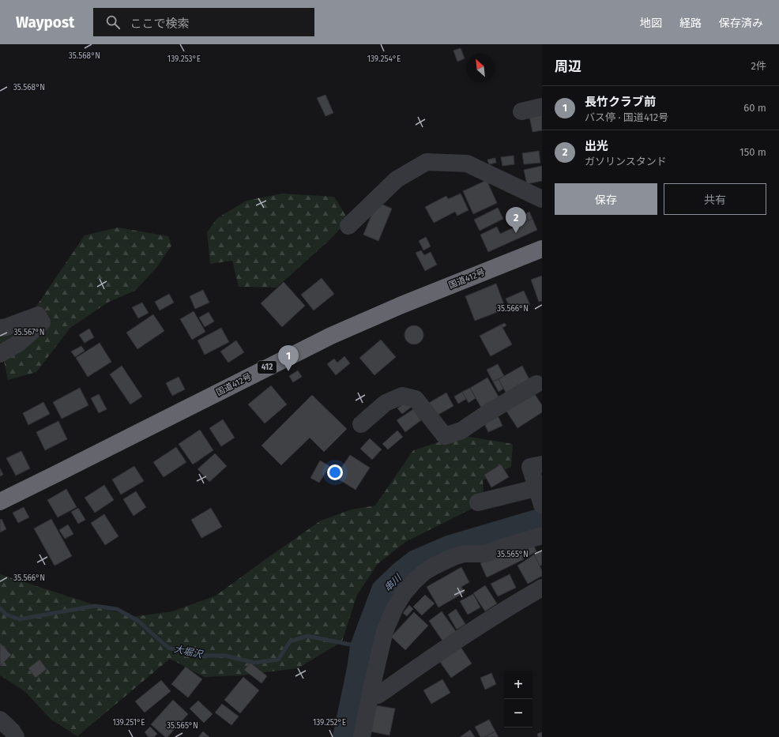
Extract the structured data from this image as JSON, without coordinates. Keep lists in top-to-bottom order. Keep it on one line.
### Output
{"streets":{"highway":["国道412号","412"]},"water":["串川","大堀沢"],"north":"top left","page":{"header":"Waypost","search":"ここで検索","nav":["地図","経路","保存済み"],"heading":["周辺","2件"],"list":[{"mark":"1","name":"長竹クラブ前","note":"バス停 · 国道412号","value":"60 m"},{"mark":"2","name":"出光","note":"ガソリンスタンド","value":"150 m"}],"buttons":["保存","共有"],"pins":["2","1"],"map_buttons":["+","−"]},"coordinates":["35.568°N","139.253°E","139.254°E","35.566°N","35.567°N","35.565°N","139.251°E","139.252°E"]}
